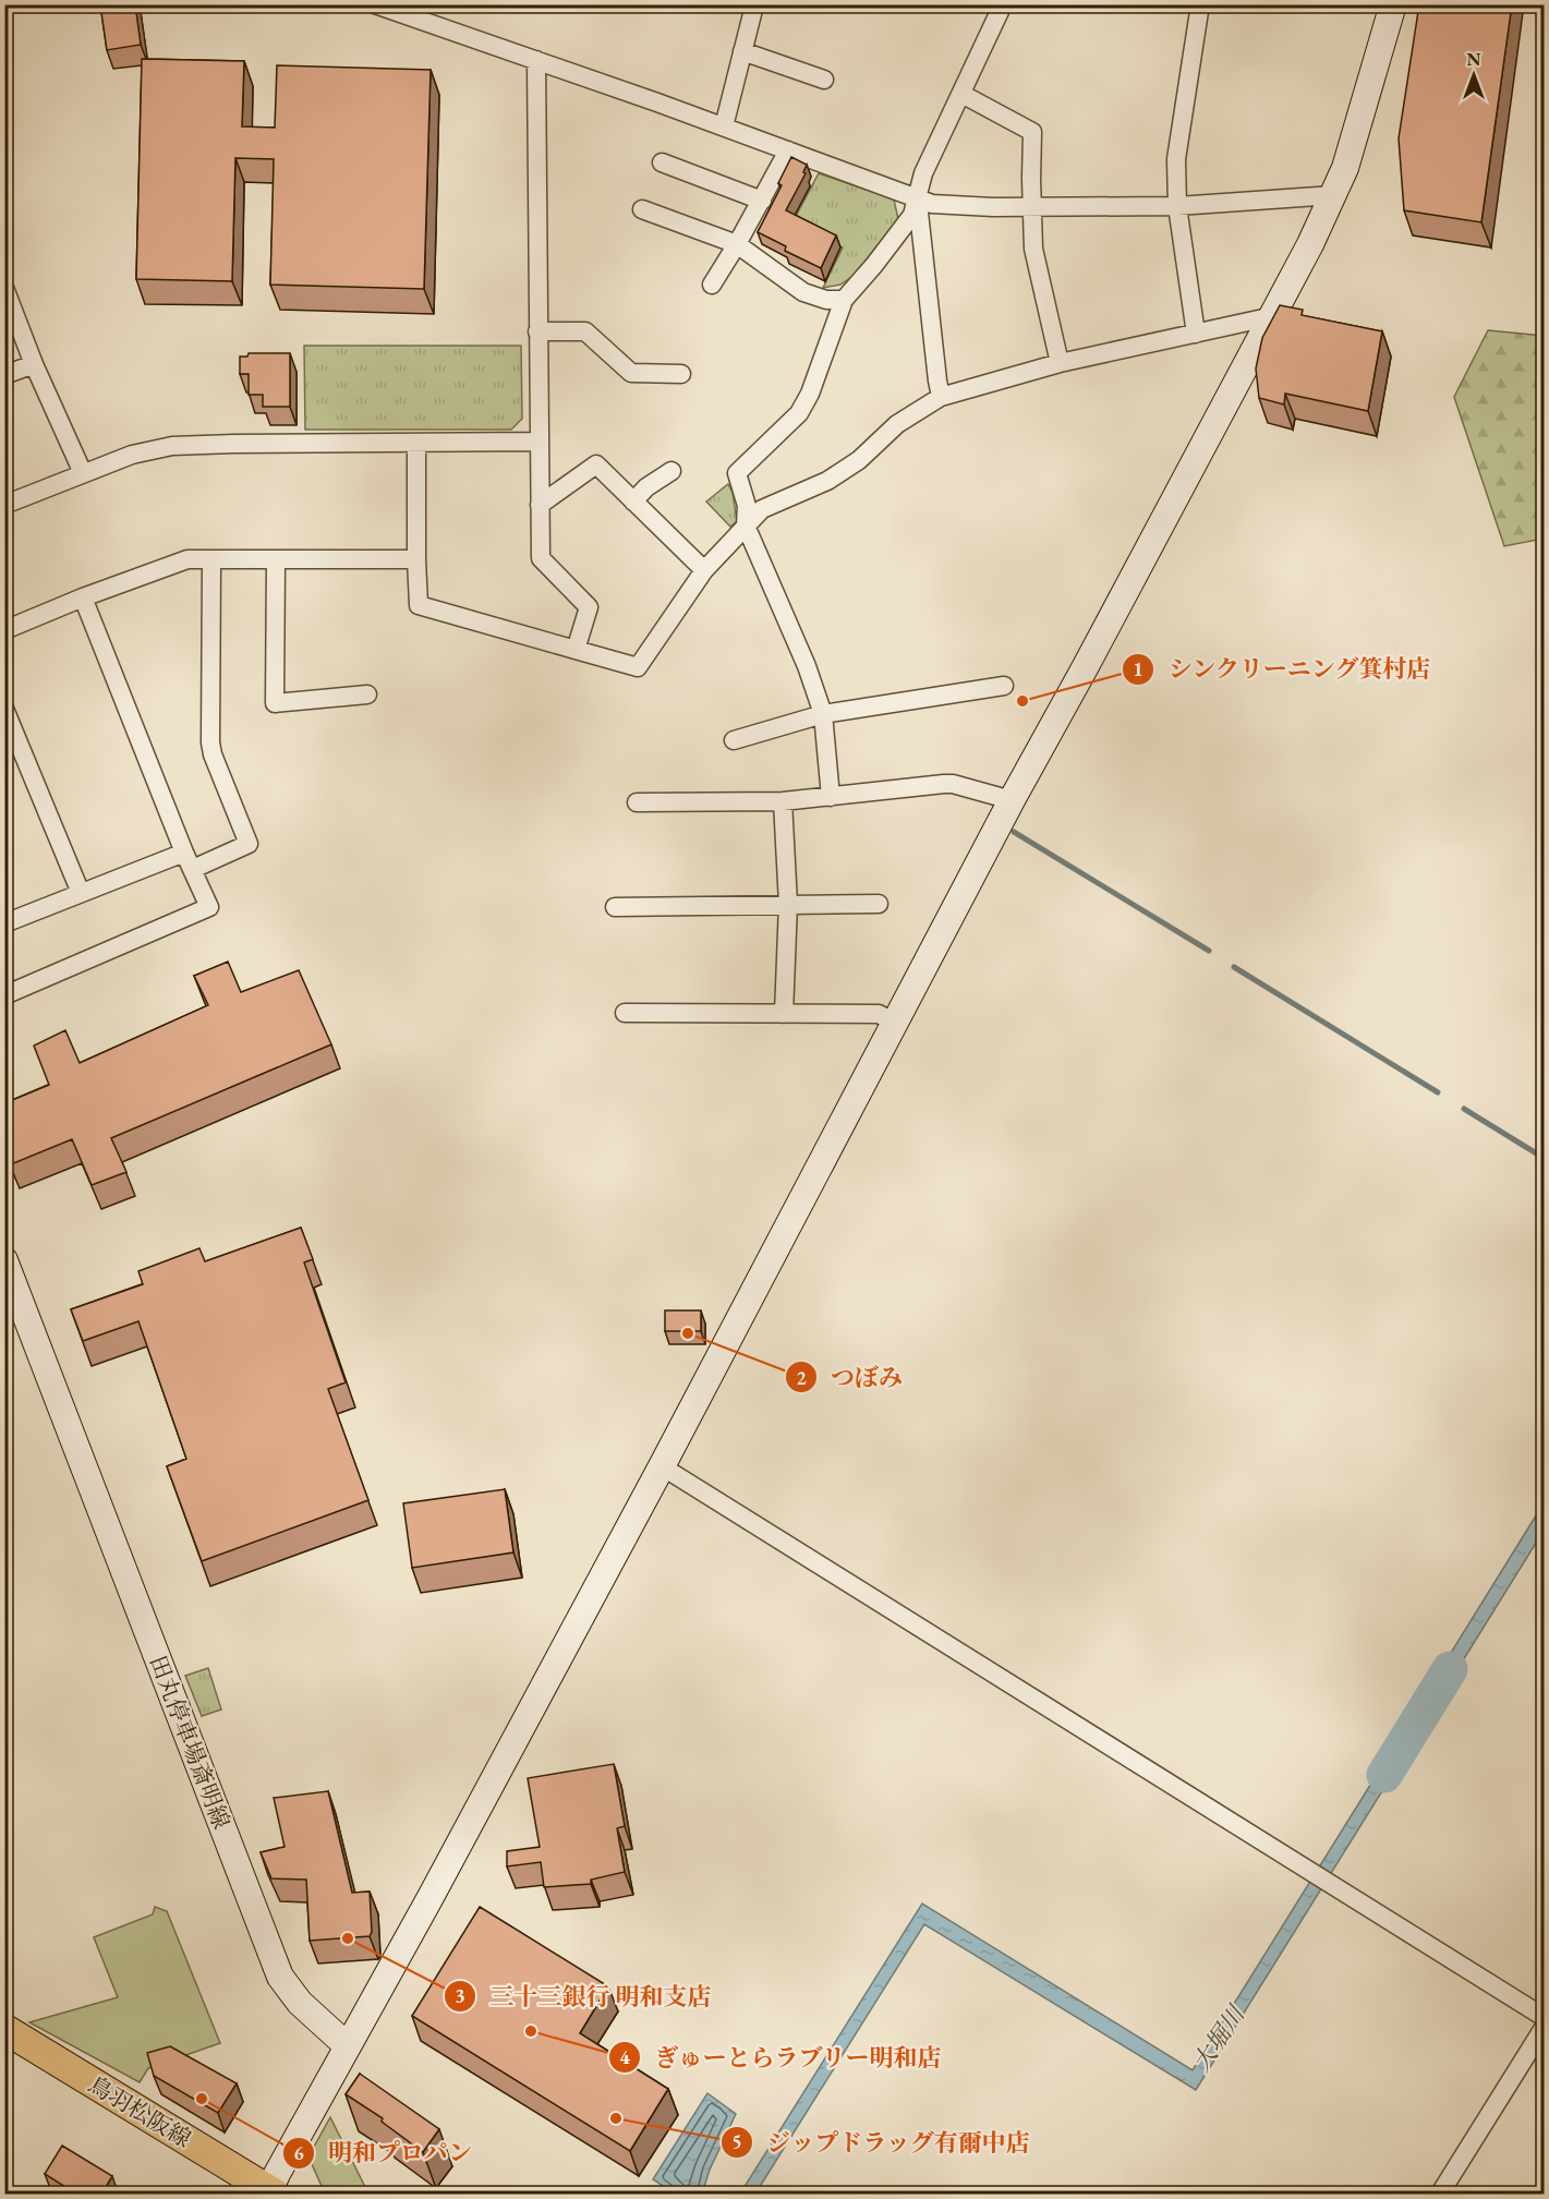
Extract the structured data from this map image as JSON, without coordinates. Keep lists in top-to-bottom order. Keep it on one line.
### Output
{"streets":{"main road":["鳥羽松阪線"],"street":["田丸停車場斎明線"]},"water":["大堀川"],"places":["シンクリーニング箕村店","つぼみ","三十三銀行 明和支店","ぎゅーとらラブリー明和店","明和プロパン","ジップドラッグ有爾中店"],"north":"top"}
